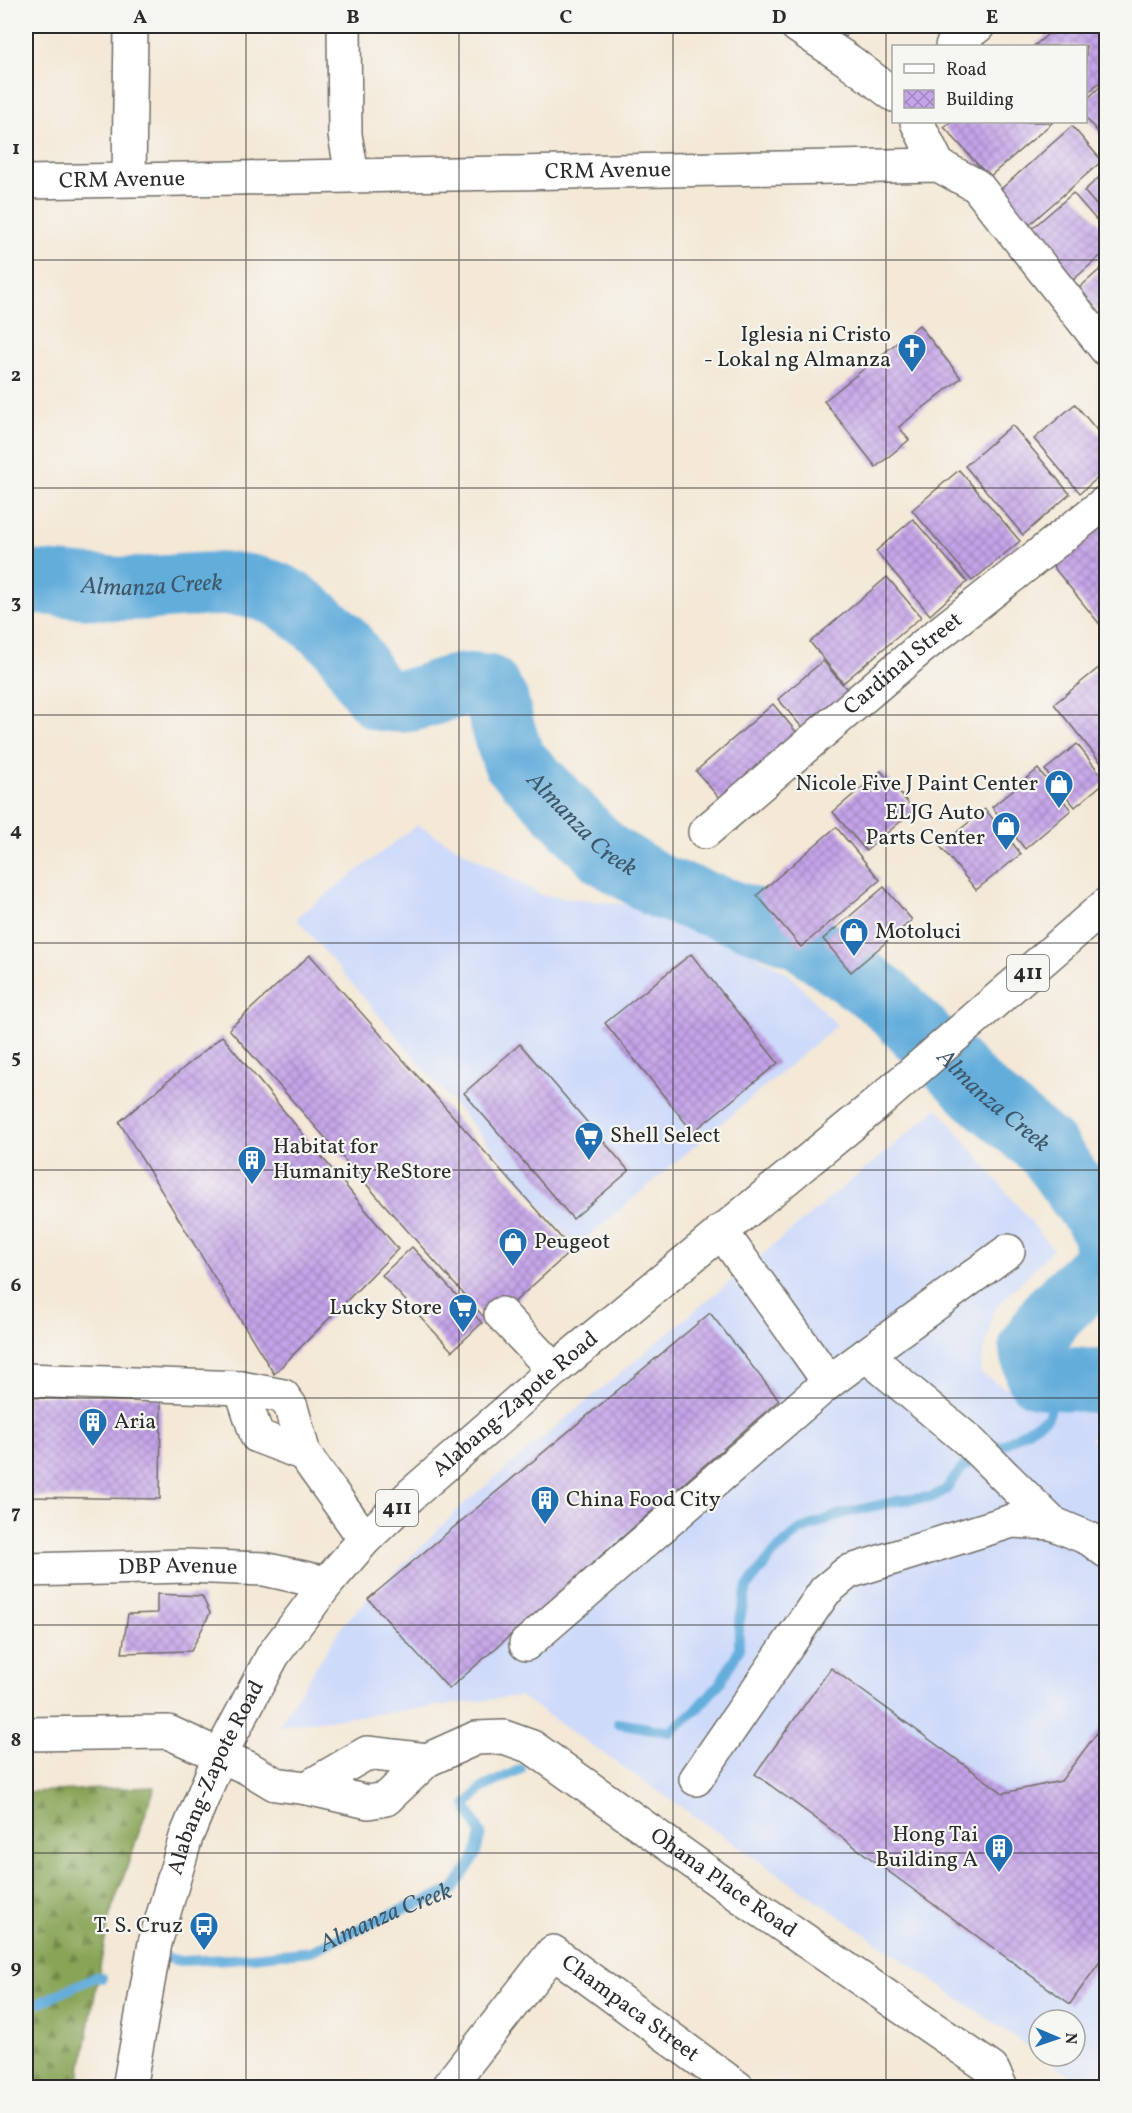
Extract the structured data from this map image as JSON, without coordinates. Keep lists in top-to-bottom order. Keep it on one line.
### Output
{"streets":{"main road":["CRM Avenue","Cardinal Street","411","Alabang-Zapote Road","DBP Avenue","Ohana Place Road","Champaca Street"]},"crossings":[["Alabang-Zapote Road","DBP Avenue"],["Alabang-Zapote Road","Ohana Place Road"]],"water":["Almanza Creek"],"places":{"church":["Iglesia ni Cristo - Lokal ng Almanza"],"shop":["Nicole Five J Paint Center","ELJG Auto Parts Center","Motoluci","Peugeot"],"supermarket":["Shell Select","Lucky Store"],"building":["Habitat for Humanity ReStore","Aria","China Food City","Hong Tai Building A"],"bus stop":["T. S. Cruz"]},"legend":["Road","Building"],"north":"right","grid":{"columns":["A","B","C","D","E"],"rows":["1","2","3","4","5","6","7","8","9"]}}
